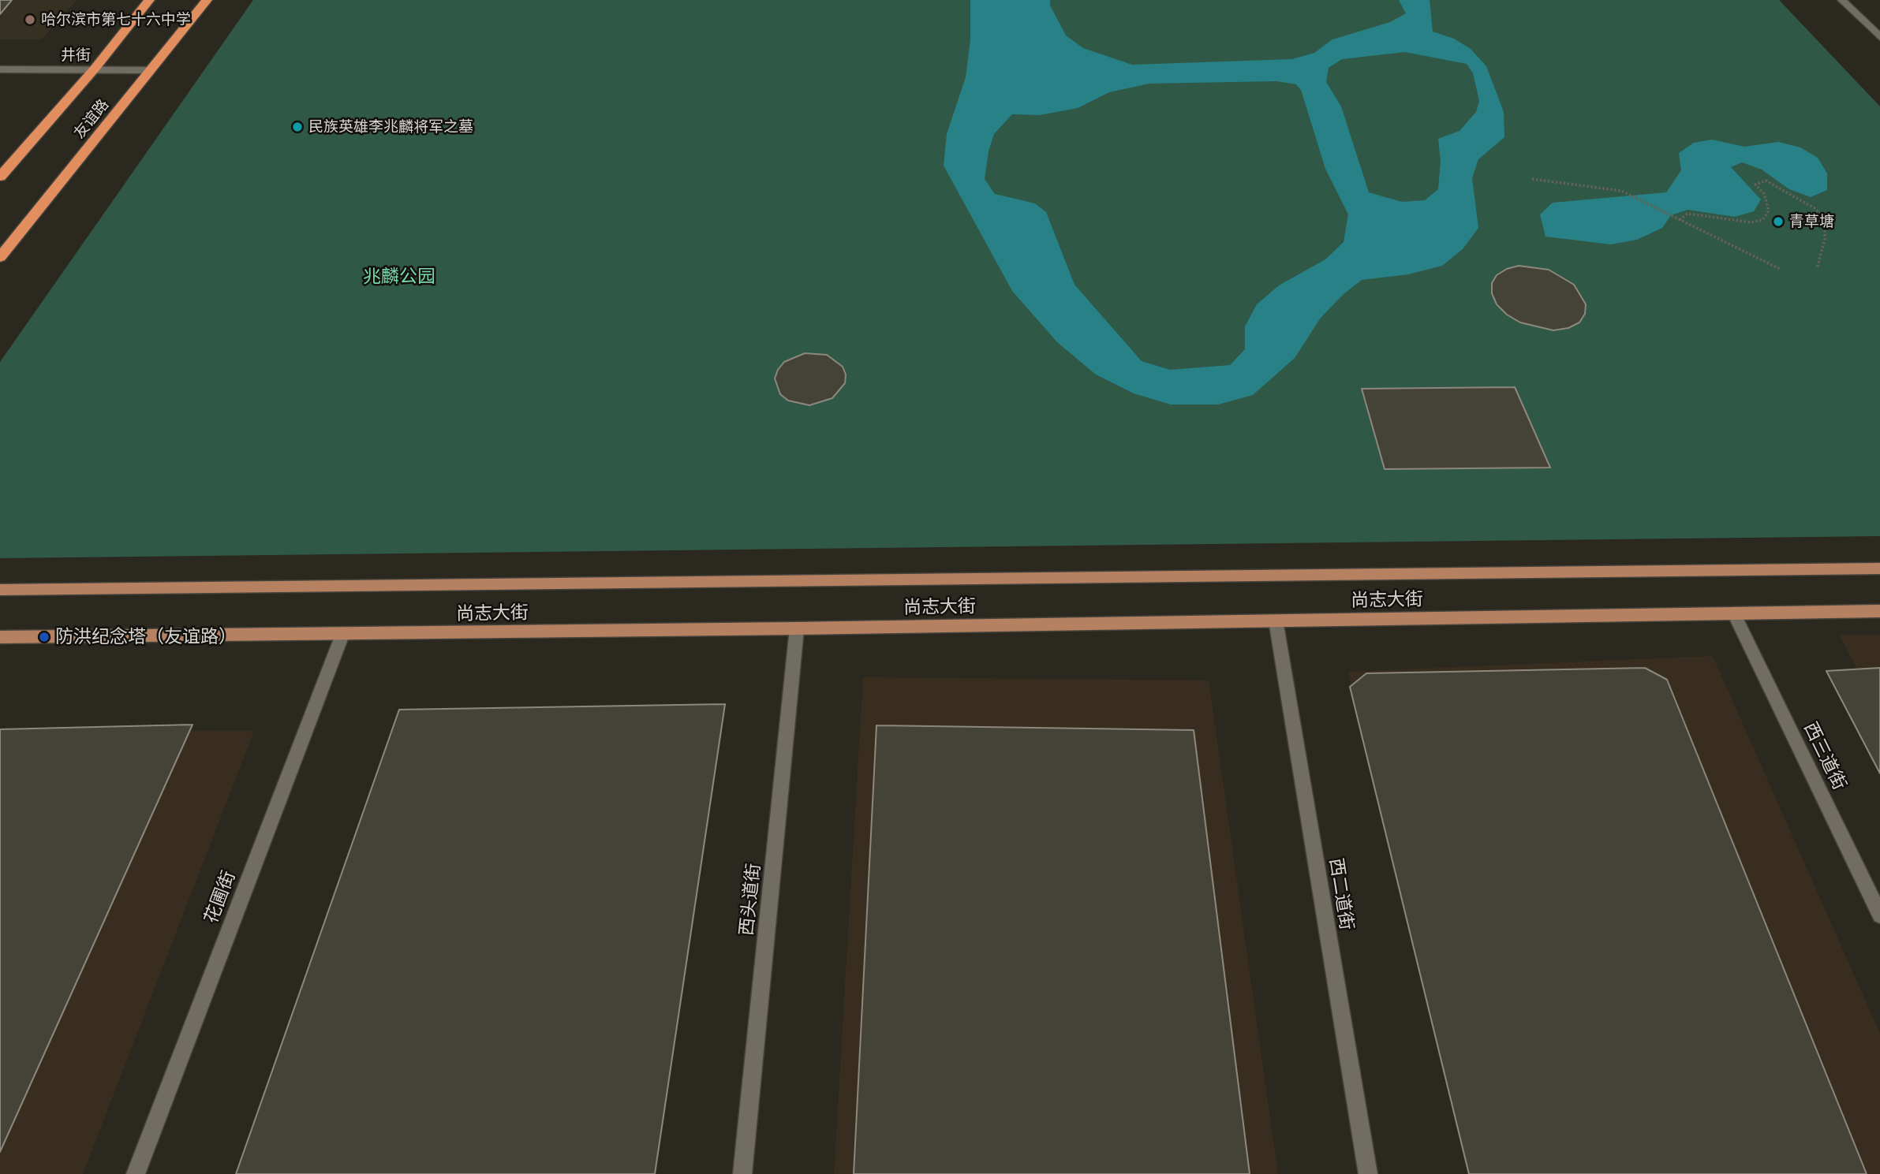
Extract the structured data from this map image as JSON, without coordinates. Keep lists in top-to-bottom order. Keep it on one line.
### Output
{"streets":{"highway":["友谊路"],"main road":["尚志大街"],"street":["井街","西三道街","西二道街","花圃街","西头道街"]},"crossings":[["井街","友谊路"],["尚志大街","西三道街"],["尚志大街","西二道街"],["尚志大街","花圃街"],["尚志大街","西头道街"]],"parks":["兆麟公园"],"places":["哈尔滨市第七十六中学","民族英雄李兆麟将军之墓","青草塘","防洪纪念塔（友谊路）"]}
